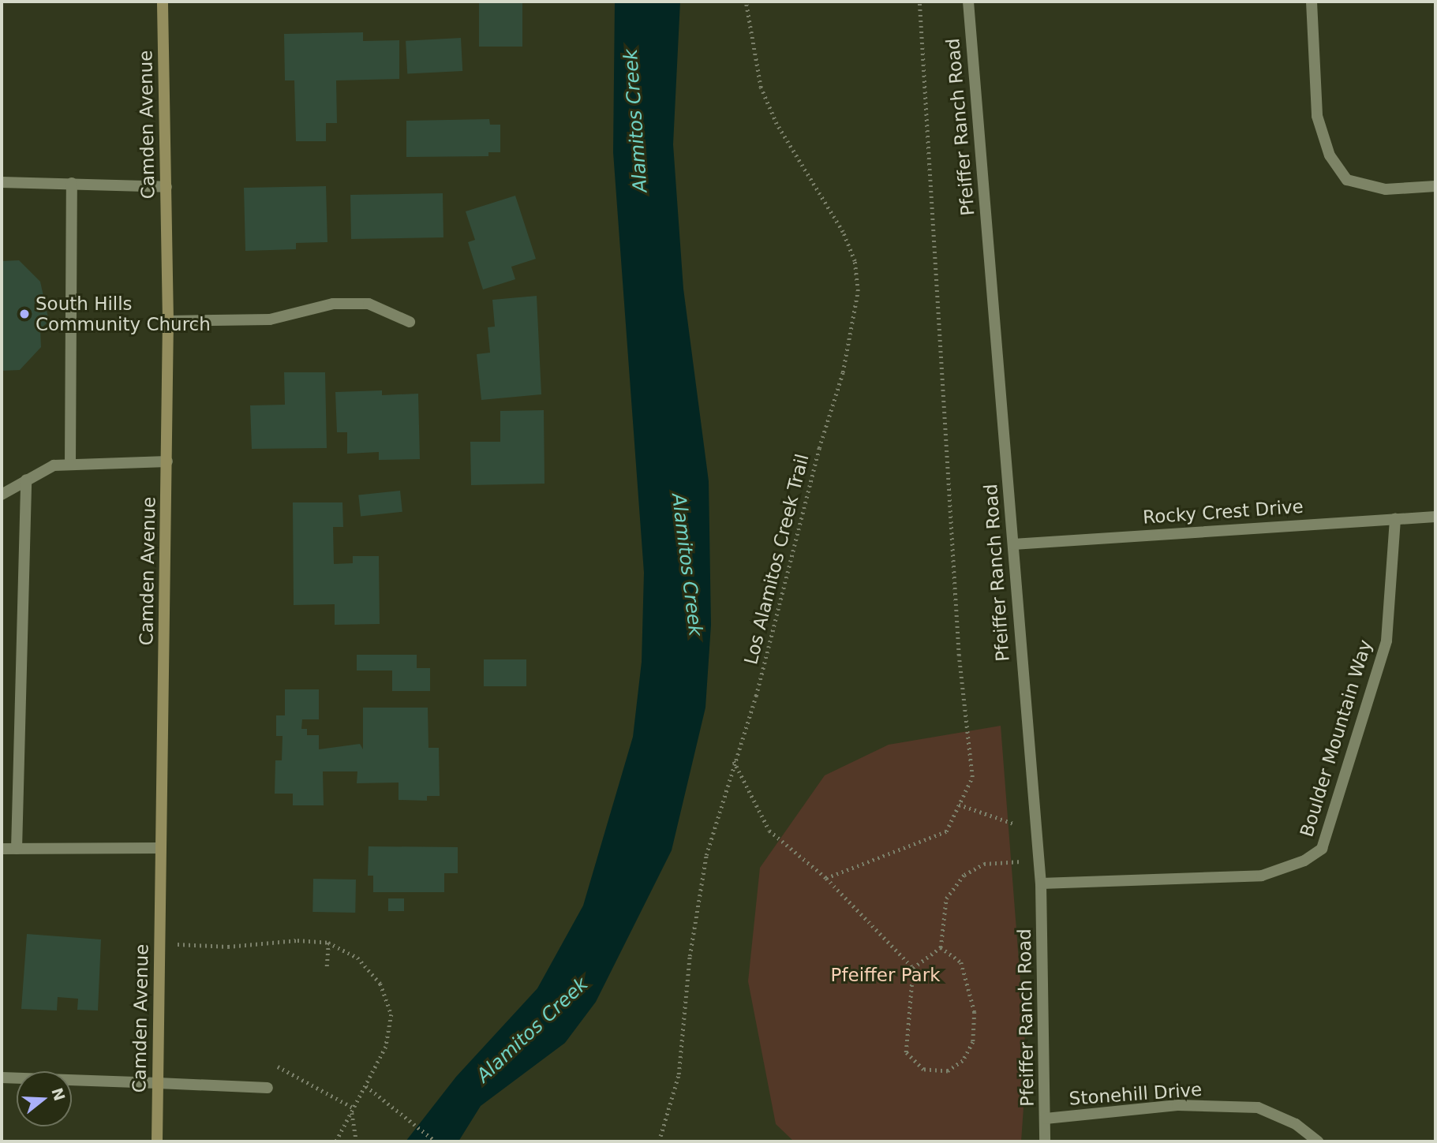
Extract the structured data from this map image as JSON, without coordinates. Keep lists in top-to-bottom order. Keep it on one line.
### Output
{"streets":{"street":["Camden Avenue","Pfeiffer Ranch Road","Rocky Crest Drive","Boulder Mountain Way","Stonehill Drive"],"path":["Los Alamitos Creek Trail"]},"crossings":[["Pfeiffer Ranch Road","Rocky Crest Drive"],["Pfeiffer Ranch Road","Boulder Mountain Way"],["Pfeiffer Ranch Road","Stonehill Drive"],["Rocky Crest Drive","Boulder Mountain Way"]],"water":["Alamitos Creek"],"parks":["Pfeiffer Park"],"places":["South Hills Community Church"],"north":"right"}
